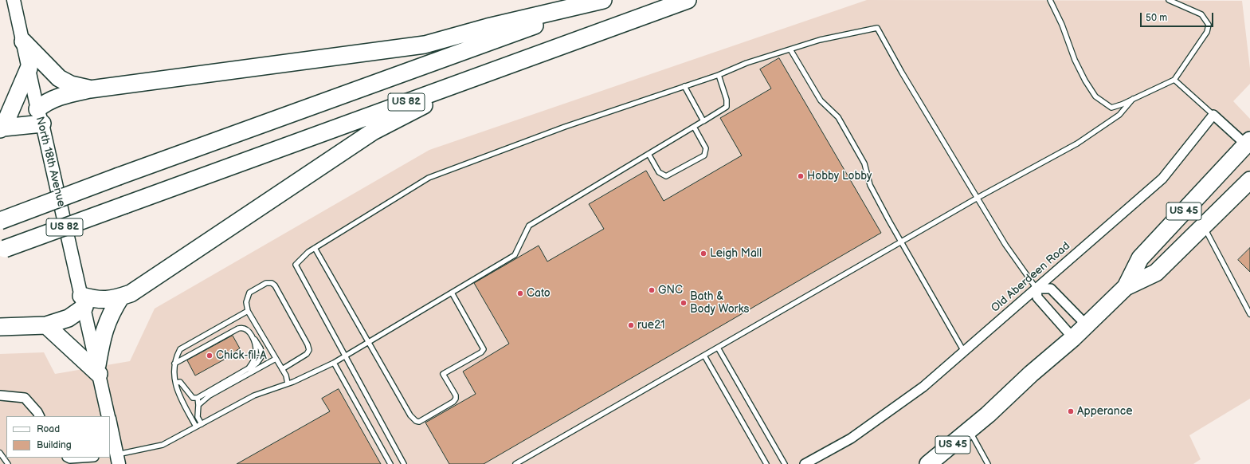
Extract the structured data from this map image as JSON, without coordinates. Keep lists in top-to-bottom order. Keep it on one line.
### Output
{"streets":{"highway":["US 82","US 45"],"street":["North 18th Avenue","Old Aberdeen Road"]},"places":["Hobby Lobby","Leigh Mall","GNC","Cato","Bath & Body Works","rue21","Chick-fil-A","Apperance"],"legend":["Road","Building"],"scale_bar":"50 m"}
